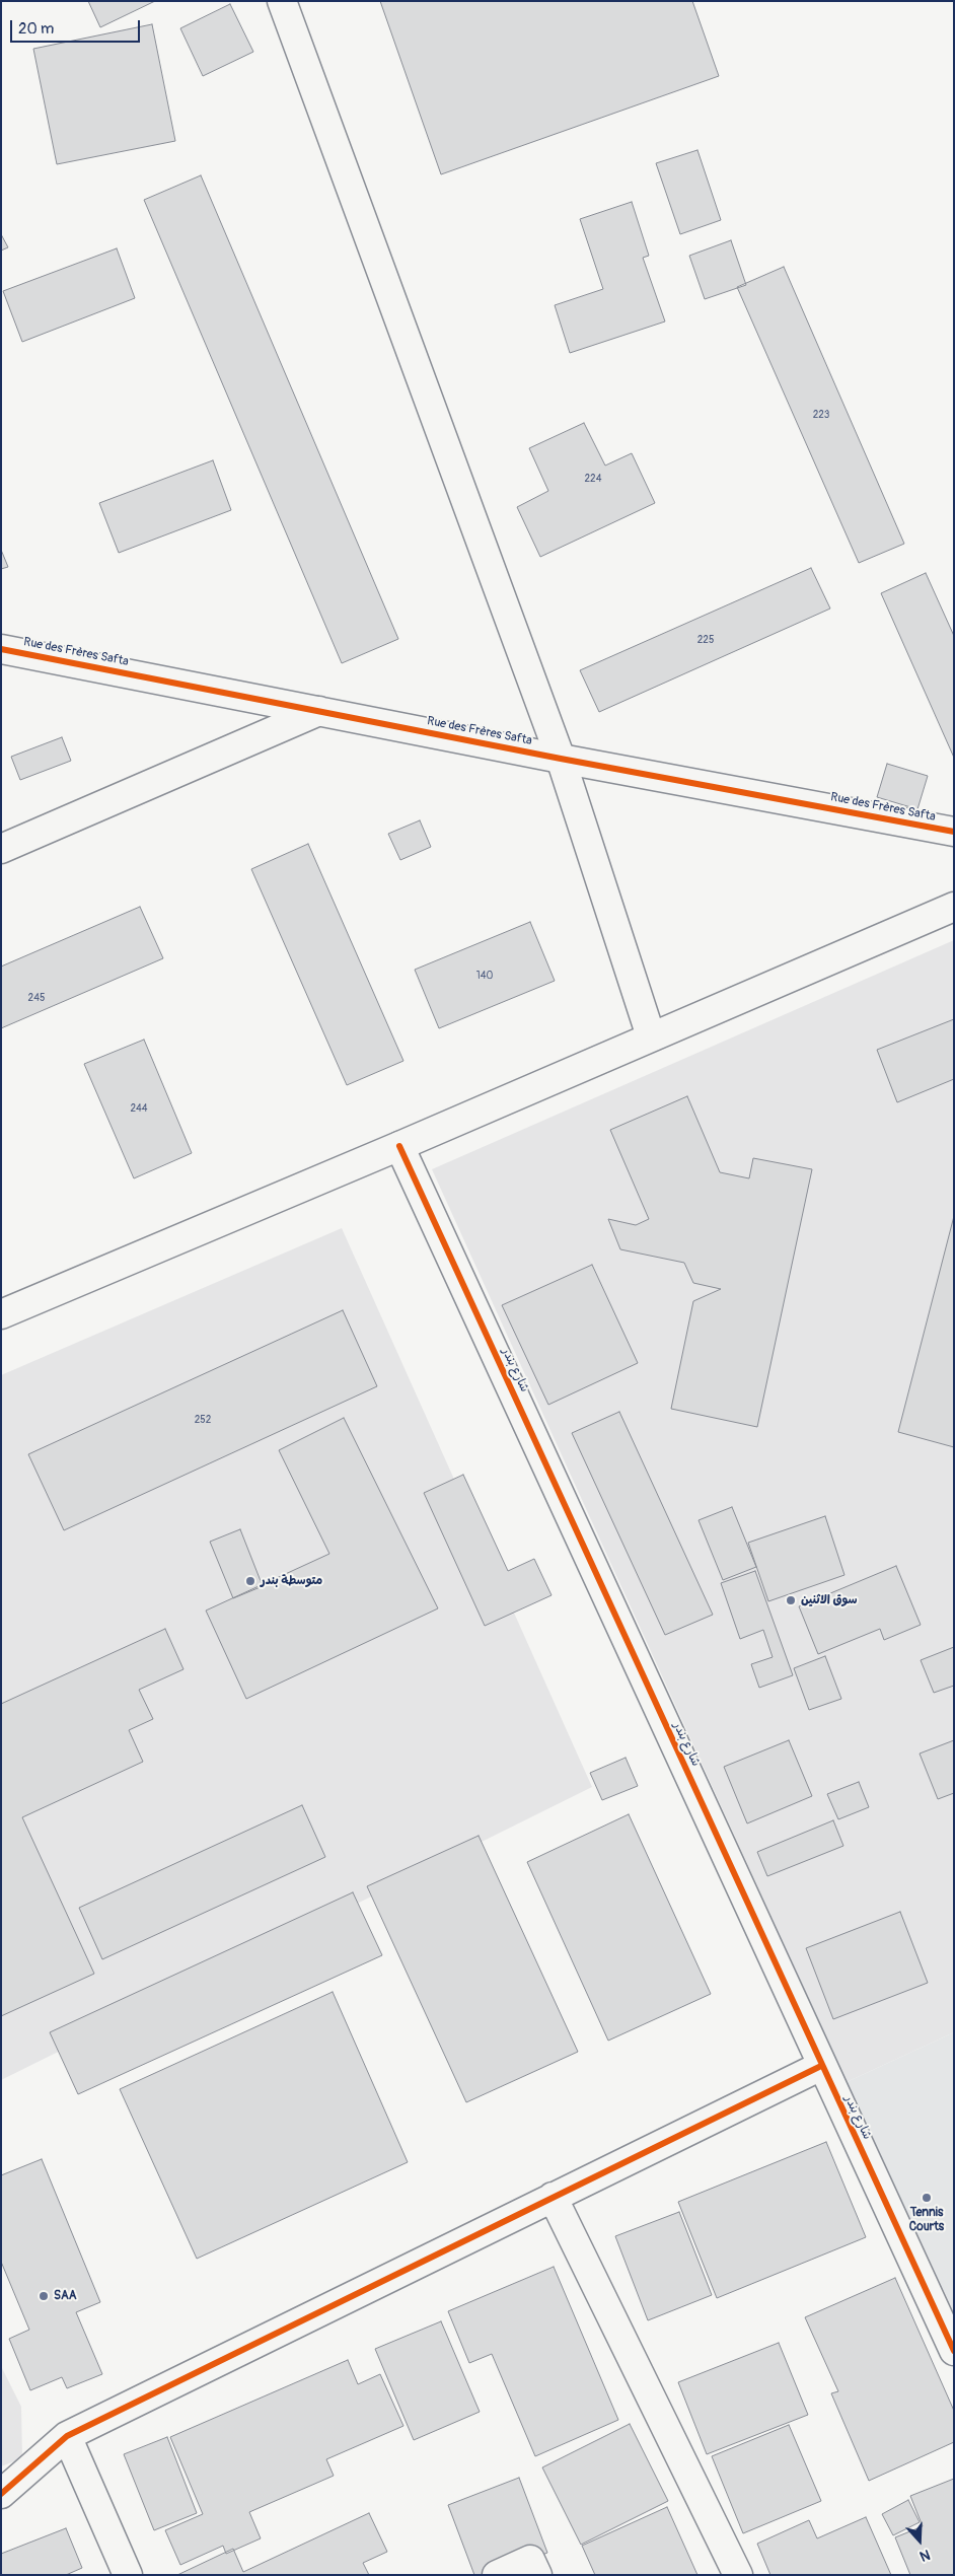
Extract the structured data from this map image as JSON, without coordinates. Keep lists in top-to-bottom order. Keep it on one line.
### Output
{"streets":{"street":["Rue des Frères Safta","شارع بندر"]},"places":["متوسطة بندر","ﺳﻮق اﻻﺛﻨﻴﻦ","Tennis Courts","SAA"],"house_numbers":["223","224","225","140","245","244","252"],"scale_bar":"20 m","north":"bottom"}
